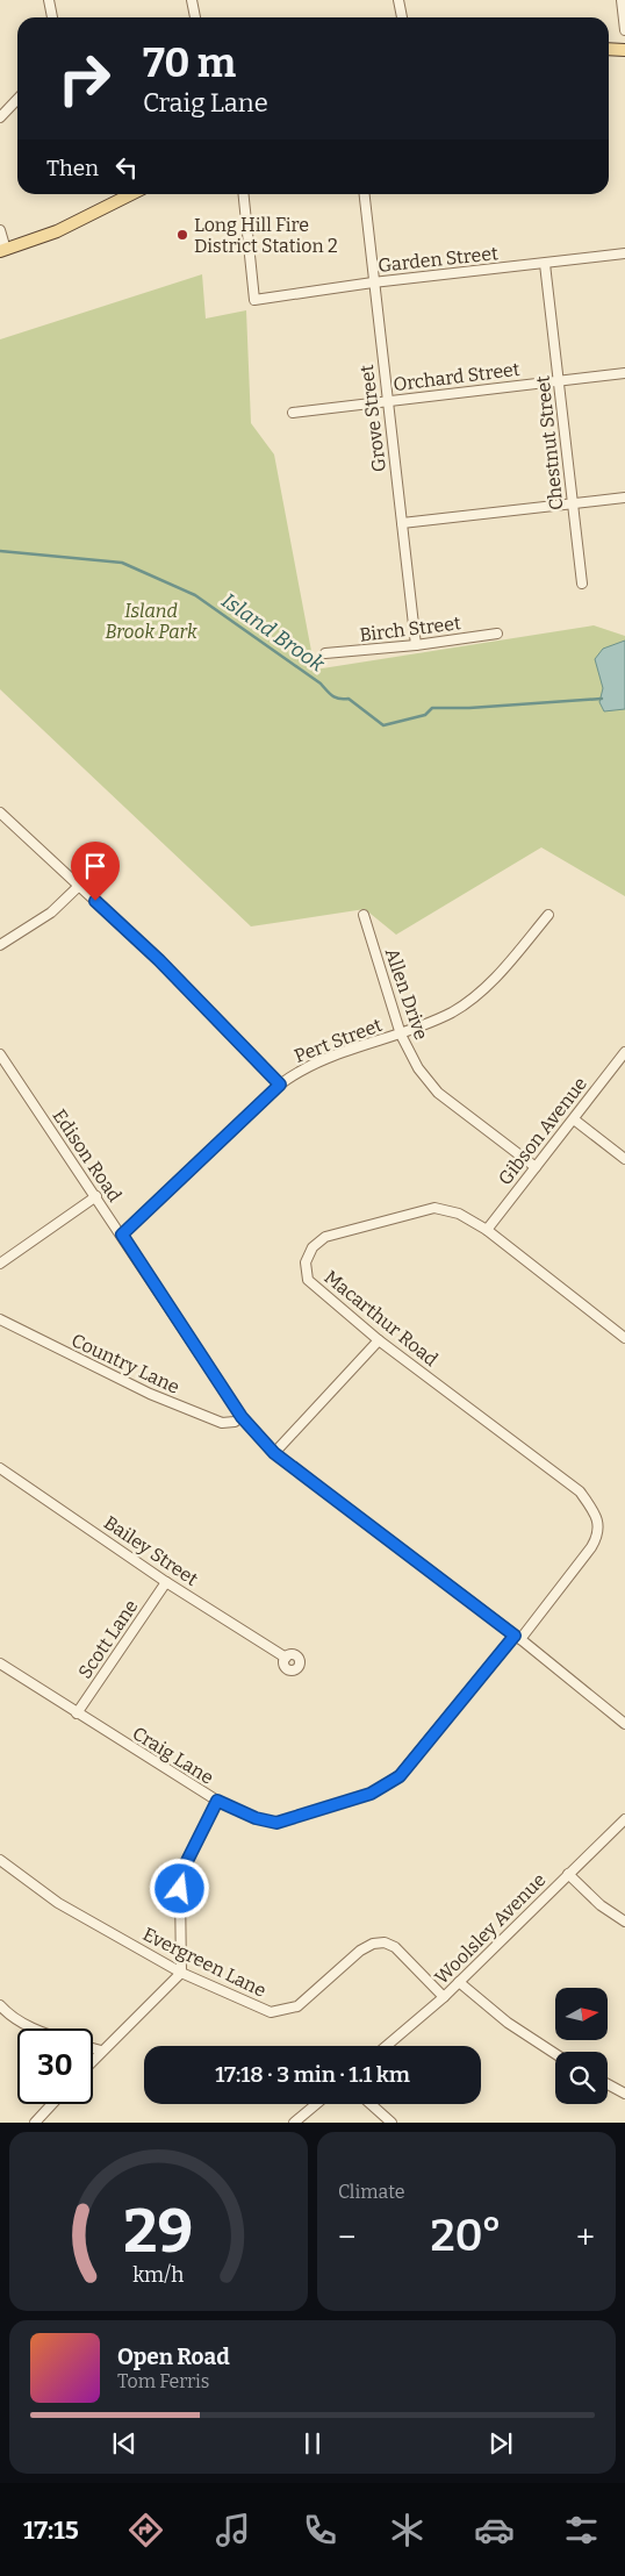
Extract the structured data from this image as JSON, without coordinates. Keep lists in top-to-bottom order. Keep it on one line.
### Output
{"streets":{"street":["Garden Street","Orchard Street","Grove Street","Chestnut Street","Birch Street","Allen Drive","Pert Street","Gibson Avenue","Edison Road","Macarthur Road","Country Lane","Bailey Street","Scott Lane","Craig Lane","Woolsley Avenue","Evergreen Lane"]},"crossings":[["Garden Street","Grove Street"],["Garden Street","Chestnut Street"],["Orchard Street","Grove Street"],["Orchard Street","Chestnut Street"],["Grove Street","Birch Street"],["Allen Drive","Pert Street"],["Allen Drive","Gibson Avenue"],["Pert Street","Edison Road"],["Gibson Avenue","Macarthur Road"],["Edison Road","Macarthur Road"],["Edison Road","Country Lane"],["Edison Road","Craig Lane"],["Macarthur Road","Craig Lane"],["Bailey Street","Scott Lane"],["Scott Lane","Craig Lane"],["Woolsley Avenue","Evergreen Lane"]],"water":["Island Brook"],"parks":["Island Brook Park"],"places":["Long Hill Fire District Station 2"],"north":"right","page":{"turn":["70 m","Craig Lane"],"then":"Then","limit":"30","trip":"17:18 · 3 min · 1.1 km","tile":"Climate","heat":["−","20°","+"],"song":["Open Road","Tom Ferris"],"tabs":"17:15","gauge":["29","km/h"]}}
